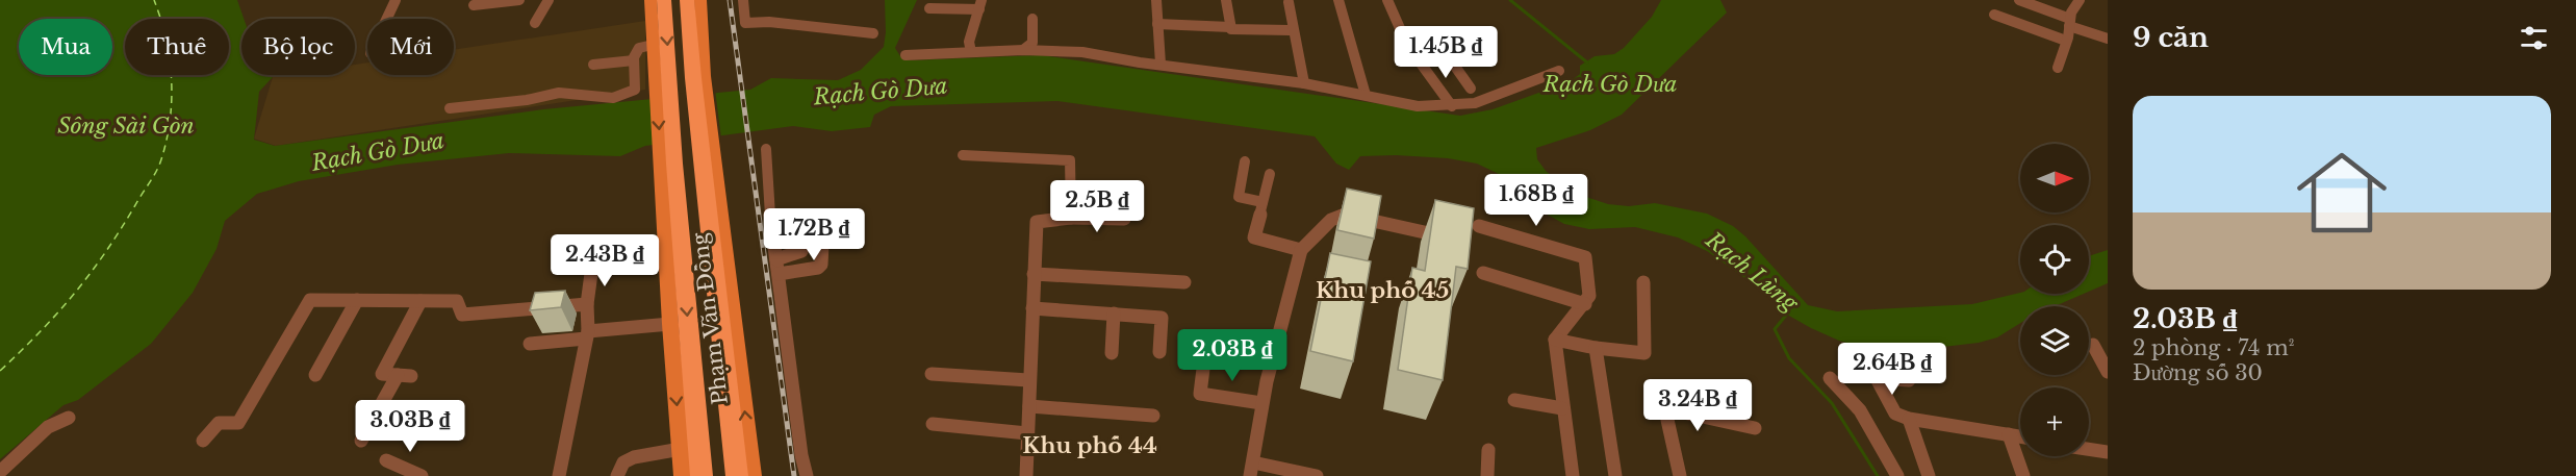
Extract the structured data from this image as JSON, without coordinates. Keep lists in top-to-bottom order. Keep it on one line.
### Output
{"streets":{"highway":["Phạm Văn Đồng"]},"districts":["Khu phố 45","Khu phố 44"],"water":["Rạch Gò Dưa","Sông Sài Gòn","Rạch Lùng"],"north":"right","page":{"heading":"9 căn","chip":["Mua","Thuê","Bộ lọc","Mới"],"price":["1.45B ₫","1.68B ₫","2.5B ₫","1.72B ₫","2.43B ₫","2.03B ₫","2.64B ₫","3.24B ₫","3.03B ₫"],"list":[{"name":"2.03B ₫","note":"2 phòng · 74 m² · Đường số 30"}],"map_buttons":"+"}}
